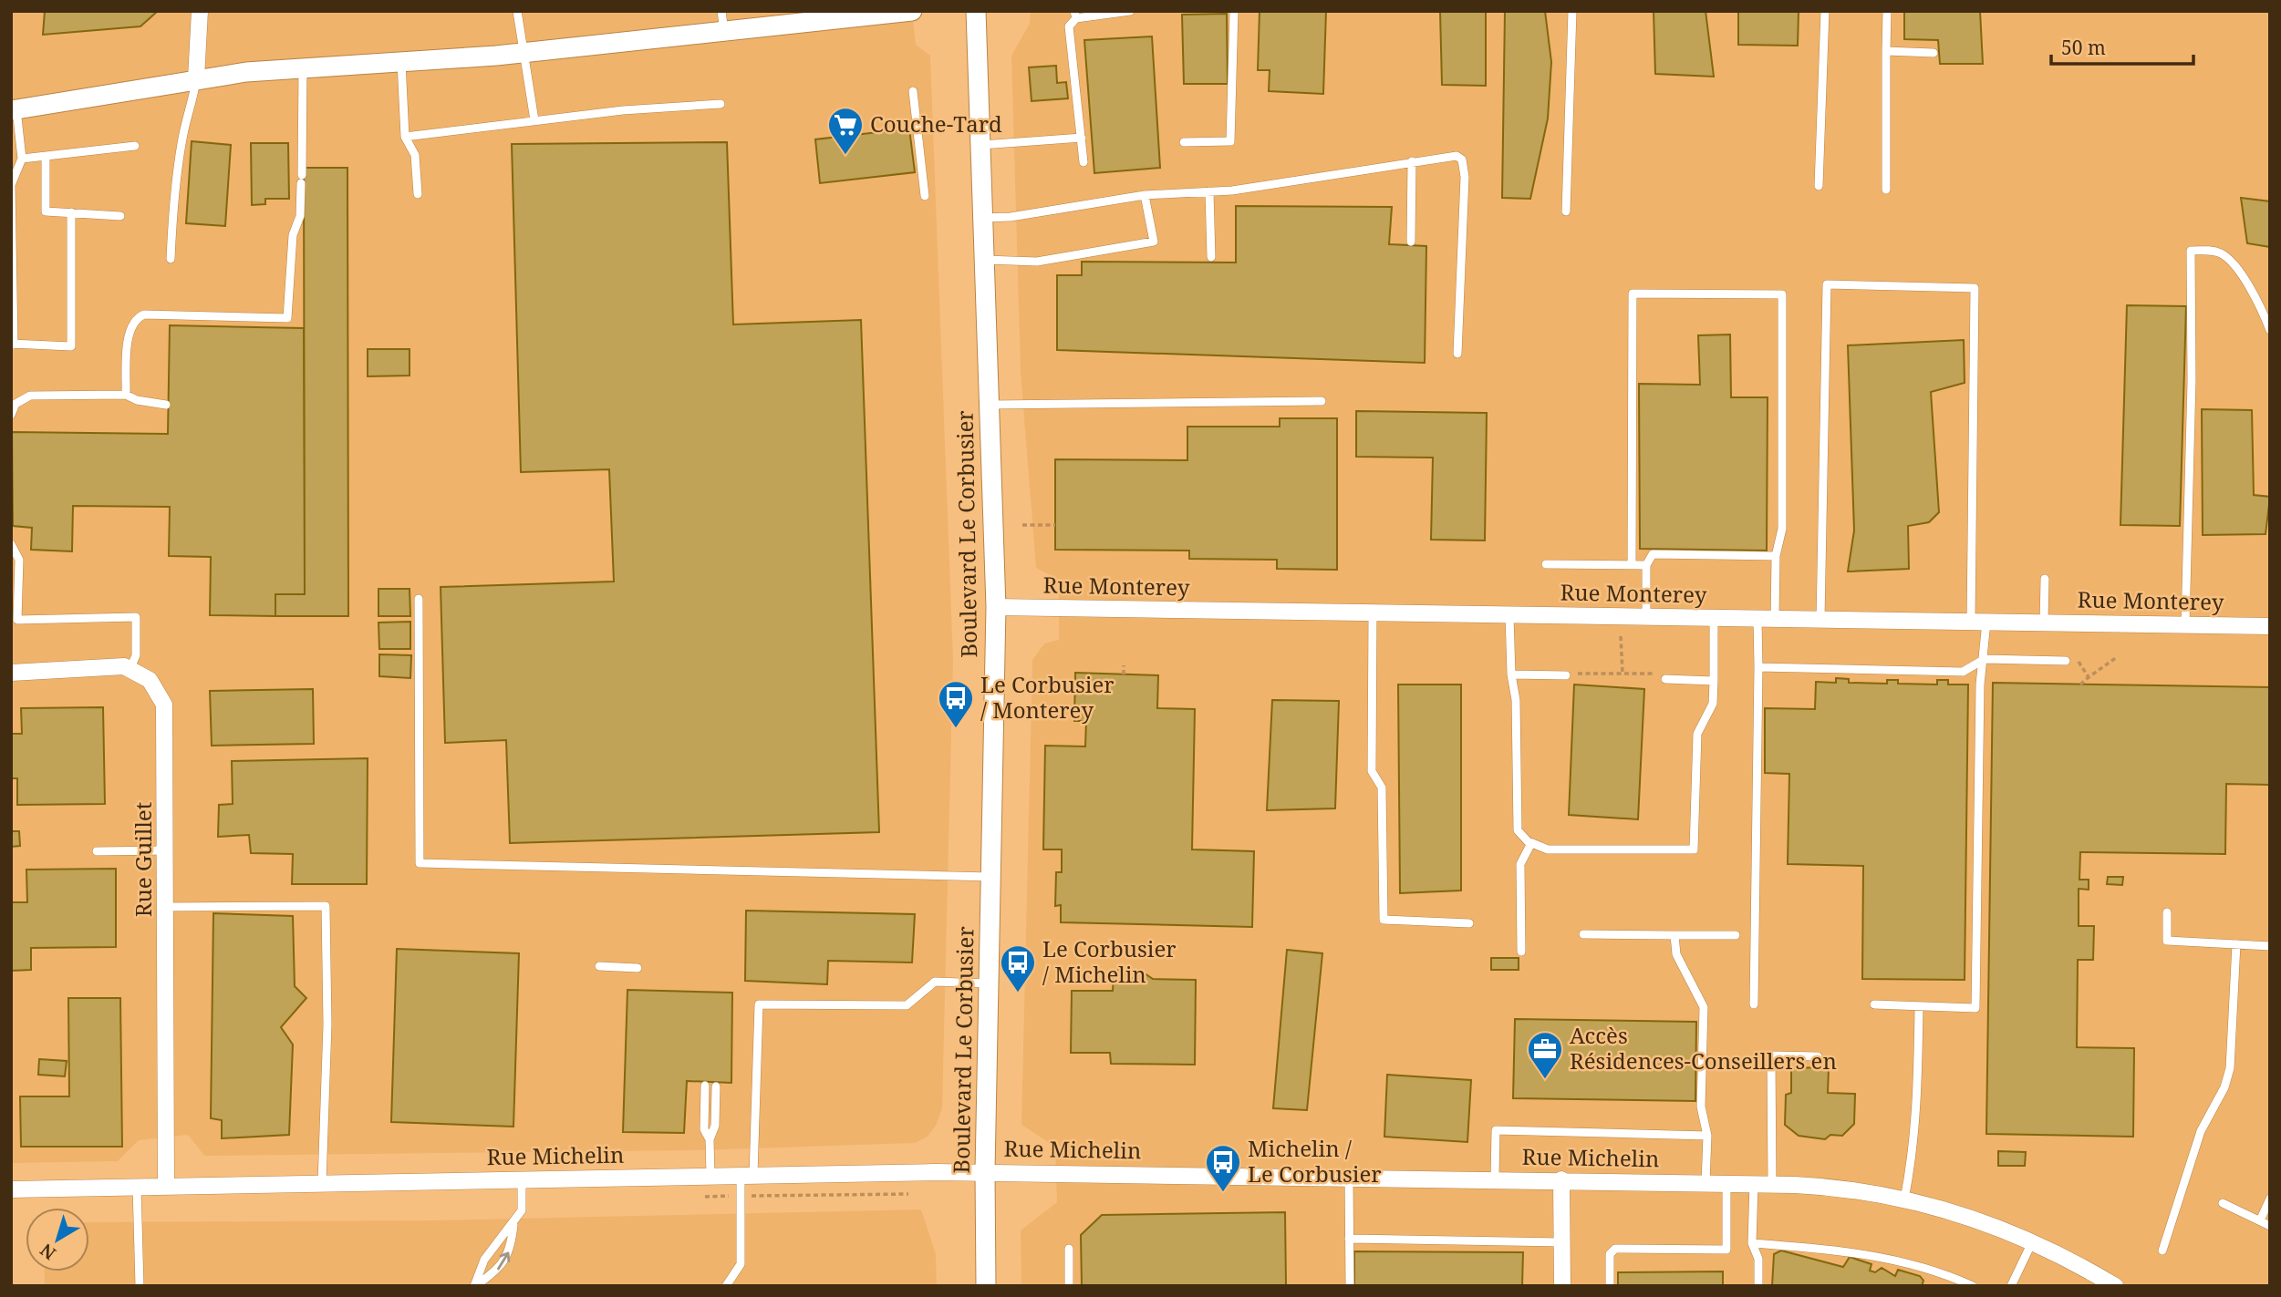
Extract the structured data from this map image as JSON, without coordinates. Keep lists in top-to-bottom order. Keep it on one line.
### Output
{"streets":{"street":["Boulevard Le Corbusier","Rue Monterey","Rue Guillet","Rue Michelin"]},"crossings":[["Boulevard Le Corbusier","Rue Monterey"],["Boulevard Le Corbusier","Rue Michelin"],["Rue Guillet","Rue Michelin"]],"places":{"supermarket":["Couche-Tard"],"bus stop":["Le Corbusier / Monterey","Le Corbusier / Michelin","Michelin / Le Corbusier"],"office":["Accès Résidences-Conseillers en"]},"scale_bar":"50 m","north":"bottom left"}
